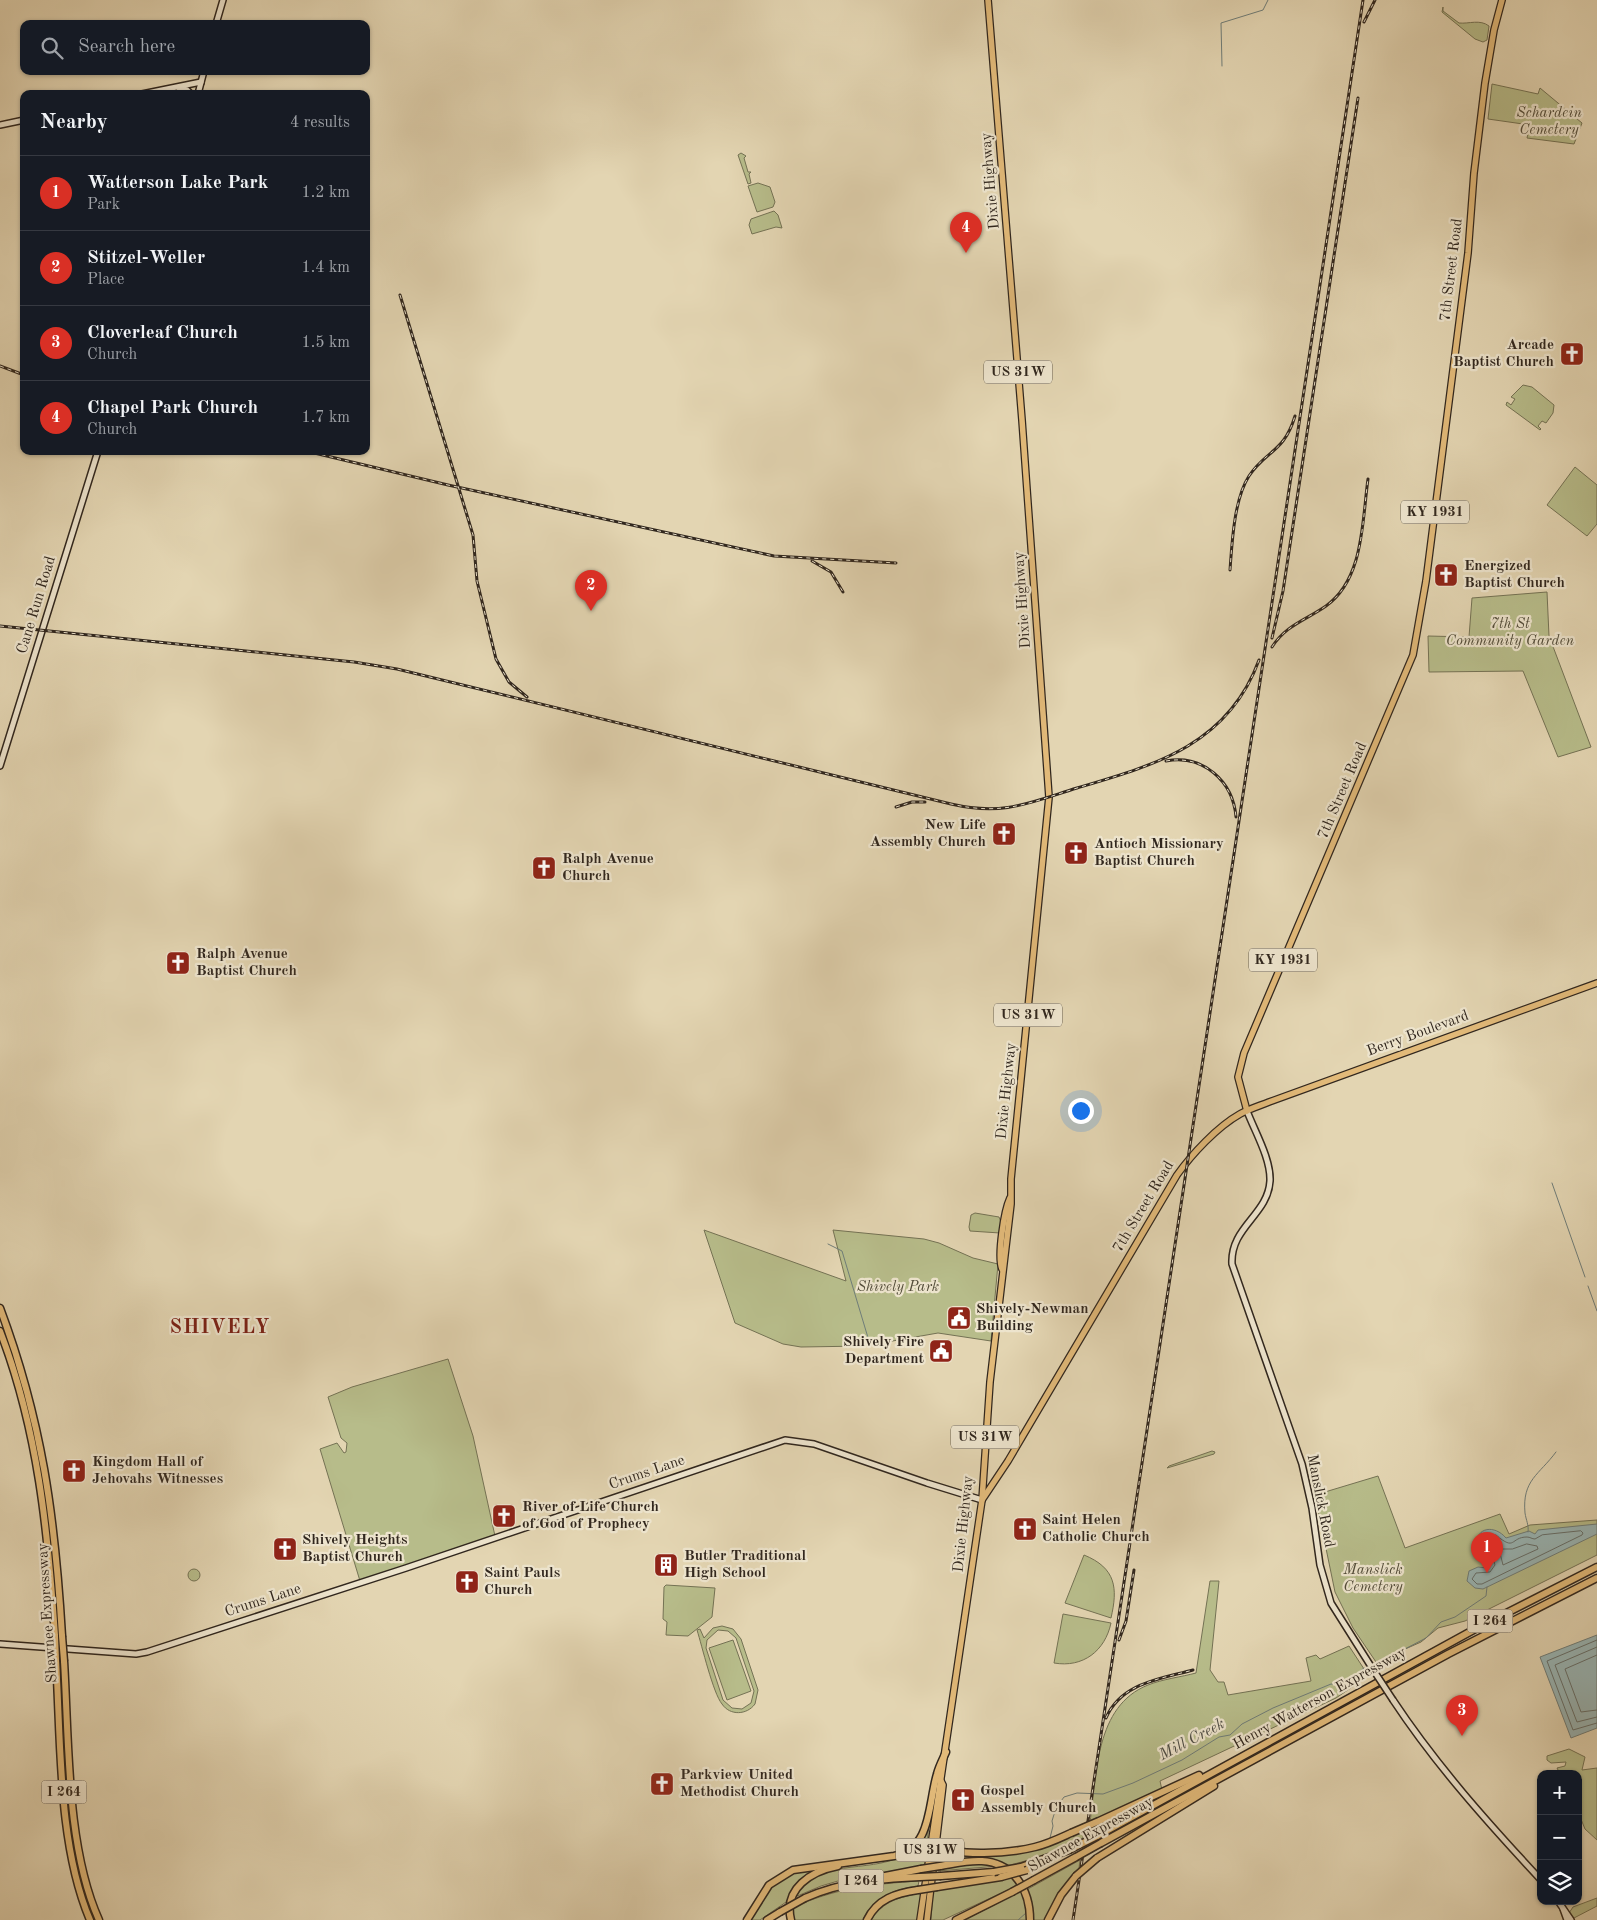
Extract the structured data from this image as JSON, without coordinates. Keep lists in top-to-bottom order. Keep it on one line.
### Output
{"streets":{"highway":["Shawnee Expressway","I 264","Henry Watterson Expressway"],"main road":["Dixie Highway","7th Street Road","US 31W","KY 1931","Cane Run Road","Berry Boulevard","Crums Lane","Manslick Road"]},"crossings":[["Dixie Highway","7th Street Road"],["Dixie Highway","Crums Lane"],["7th Street Road","Berry Boulevard"],["7th Street Road","Crums Lane"],["7th Street Road","Manslick Road"],["Berry Boulevard","Manslick Road"],["Shawnee Expressway","Henry Watterson Expressway"]],"districts":["SHIVELY"],"water":["Mill Creek"],"parks":["Schardein Cemetery","7th St Community Garden","Shively Park","Manslick Cemetery"],"places":{"church":["Arcade Baptist Church","Energized Baptist Church","New Life Assembly Church","Antioch Missionary Baptist Church","Ralph Avenue Church","Ralph Avenue Baptist Church","Kingdom Hall of Jehovahs Witnesses","River of Life Church of God of Prophecy","Saint Helen Catholic Church","Shively Heights Baptist Church","Saint Pauls Church","Parkview United Methodist Church","Gospel Assembly Church"],"public building":["Shively-Newman Building","Shively Fire Department"],"building":["Butler Traditional High School"]},"page":{"search":"Search here","heading":["Nearby","4 results"],"list":[{"mark":"1","name":"Watterson Lake Park","note":"Park","value":"1.2 km"},{"mark":"2","name":"Stitzel-Weller","note":"Place","value":"1.4 km"},{"mark":"3","name":"Cloverleaf Church","note":"Church","value":"1.5 km"},{"mark":"4","name":"Chapel Park Church","note":"Church","value":"1.7 km"}],"pins":["4","2","1","3"],"map_buttons":["+","−"]}}
